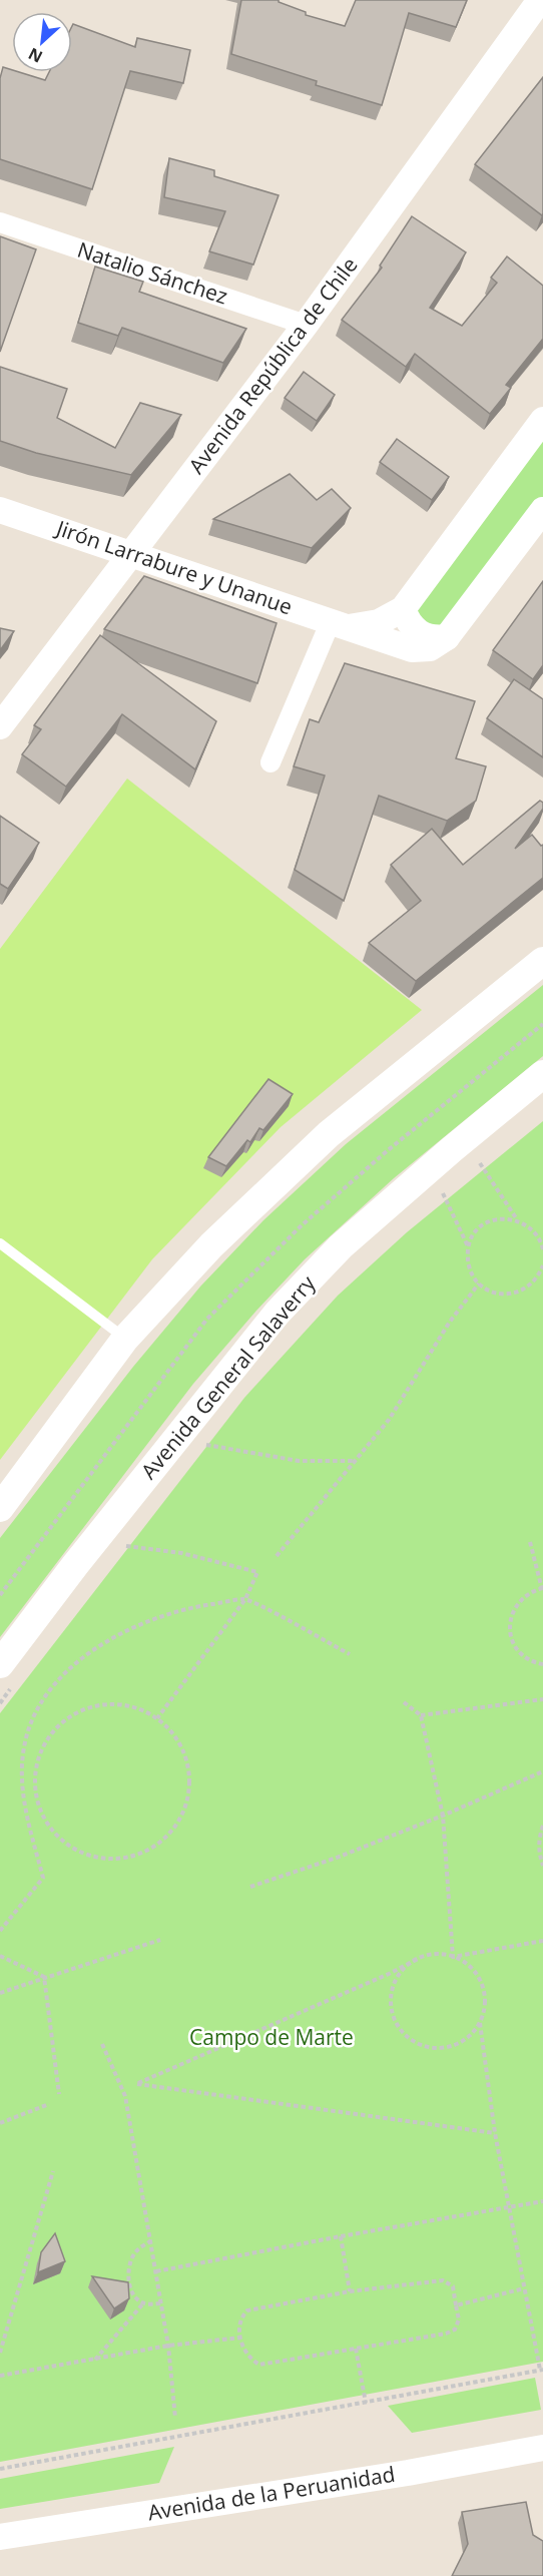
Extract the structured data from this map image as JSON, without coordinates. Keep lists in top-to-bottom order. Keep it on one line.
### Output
{"streets":{"main road":["Avenida General Salaverry"],"street":["Natalio Sánchez","Avenida República de Chile","Jirón Larrabure y Unanue","Avenida de la Peruanidad"]},"crossings":[["Natalio Sánchez","Avenida República de Chile"],["Avenida República de Chile","Jirón Larrabure y Unanue"]],"parks":["Campo de Marte"],"north":"bottom left"}
